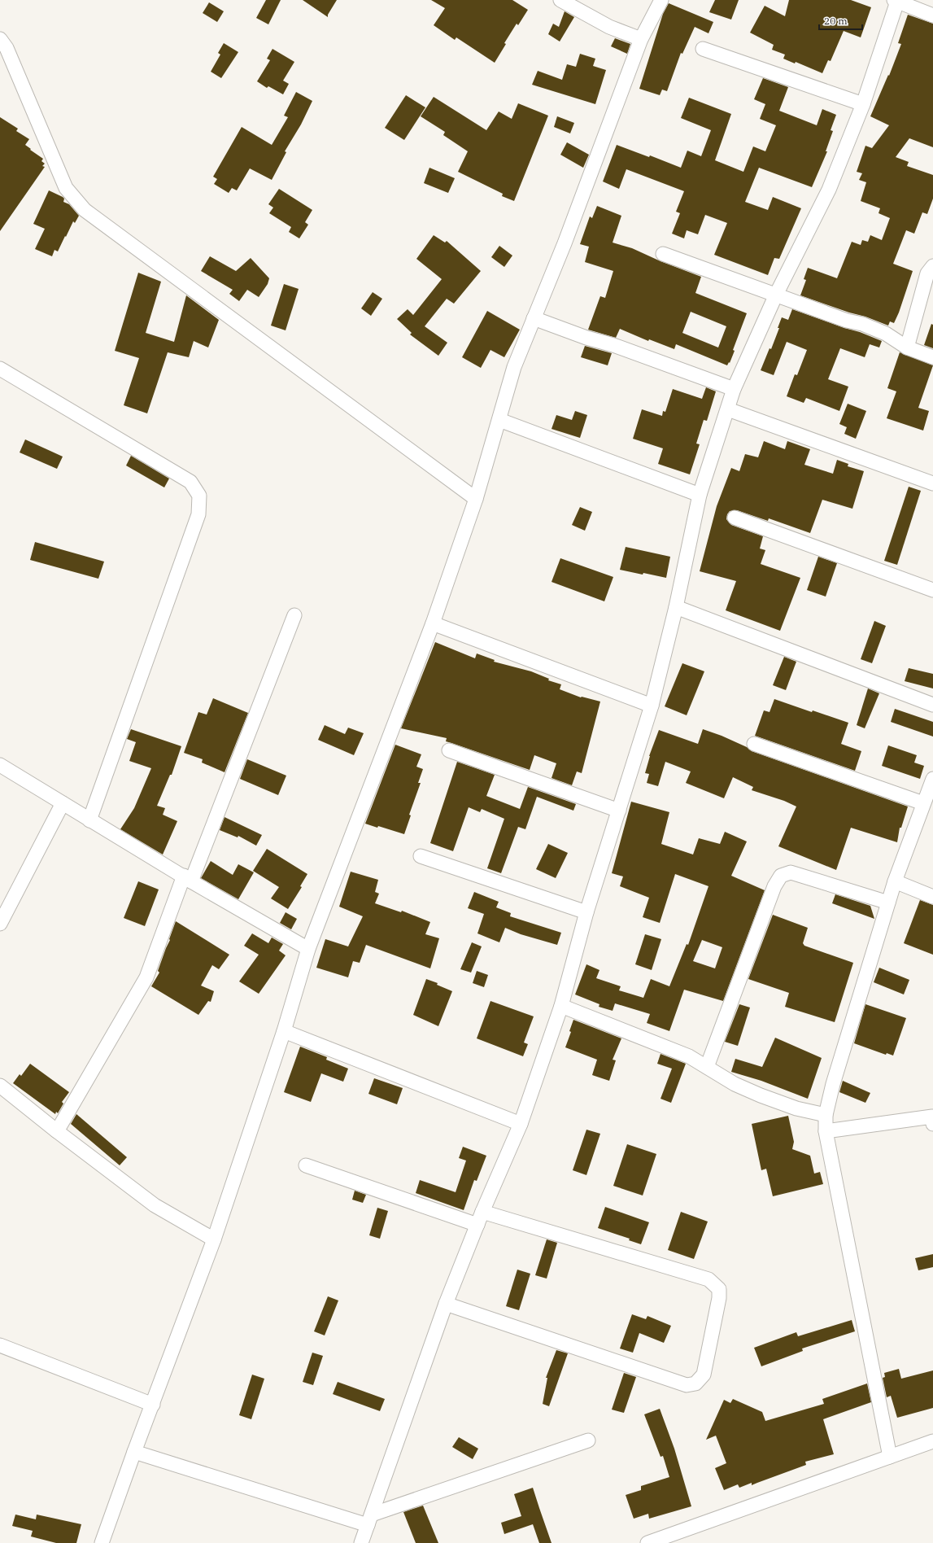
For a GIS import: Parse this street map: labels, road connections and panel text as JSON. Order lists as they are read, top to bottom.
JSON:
{
  "scale_bar": "20 m"
}
